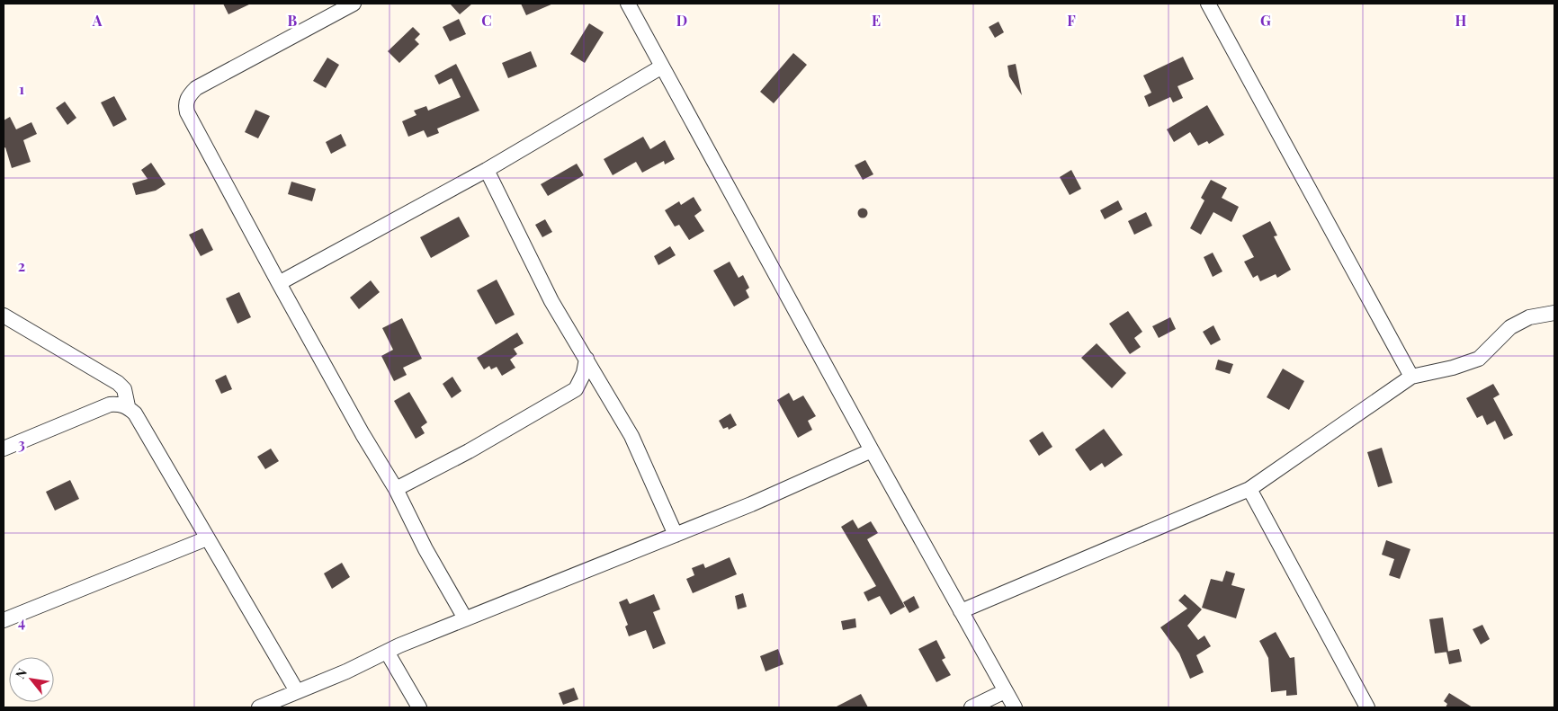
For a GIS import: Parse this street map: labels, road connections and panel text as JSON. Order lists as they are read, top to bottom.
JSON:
{
  "north": "top left",
  "grid": {
    "columns": [
      "A",
      "B",
      "C",
      "D",
      "E",
      "F",
      "G",
      "H"
    ],
    "rows": [
      "1",
      "2",
      "3",
      "4"
    ]
  }
}
